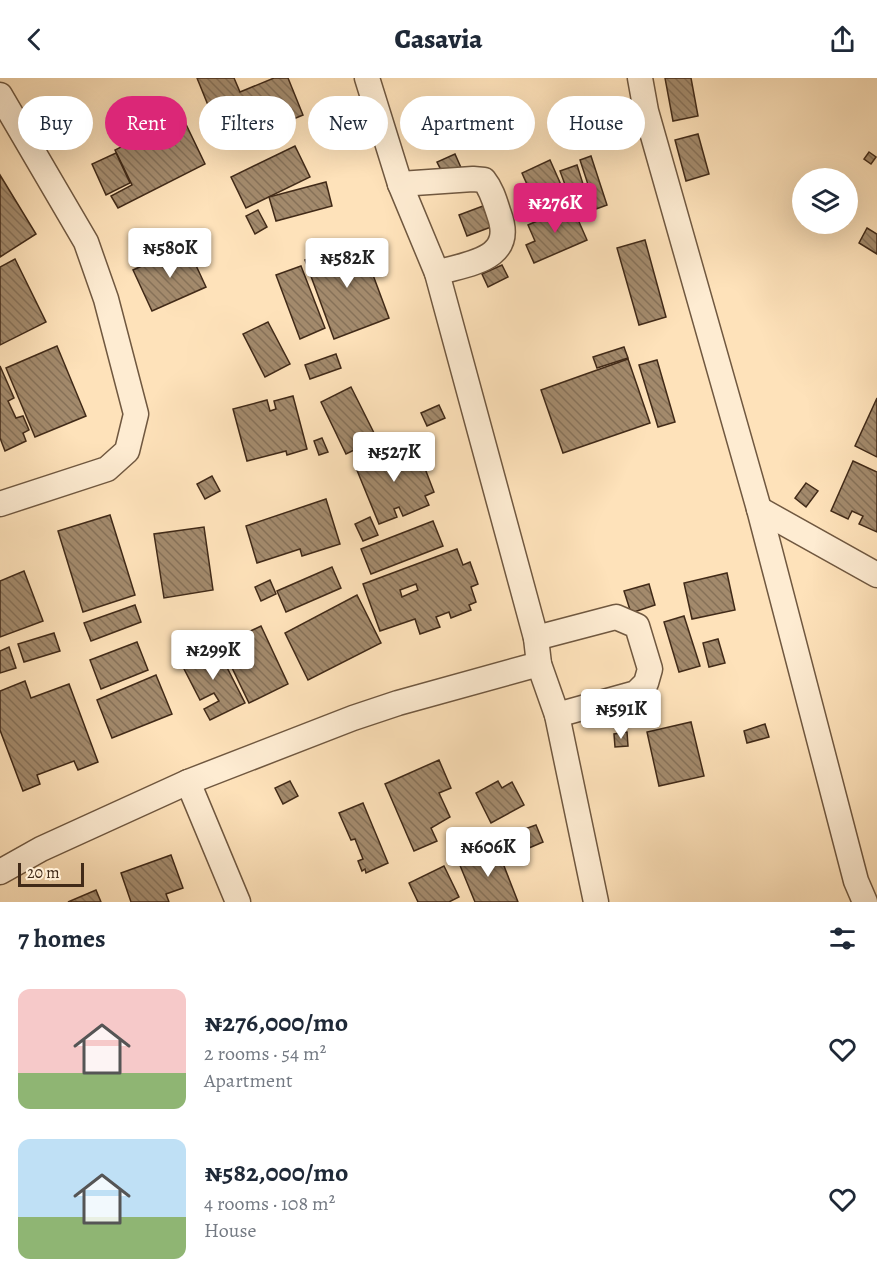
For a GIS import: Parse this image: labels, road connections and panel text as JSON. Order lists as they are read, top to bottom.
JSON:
{
  "scale_bar": "20 m",
  "page": {
    "header": "Casavia",
    "chip": [
      "Buy",
      "Rent",
      "Filters",
      "New",
      "Apartment",
      "House"
    ],
    "price": [
      "₦276K",
      "₦580K",
      "₦582K",
      "₦527K",
      "₦299K",
      "₦591K",
      "₦606K"
    ],
    "scale": "20 m",
    "heading": "7 homes",
    "list": [
      {
        "name": "₦276,000/mo",
        "note": "2 rooms · 54 m² · Apartment"
      },
      {
        "name": "₦582,000/mo",
        "note": "4 rooms · 108 m² · House"
      }
    ]
  }
}
